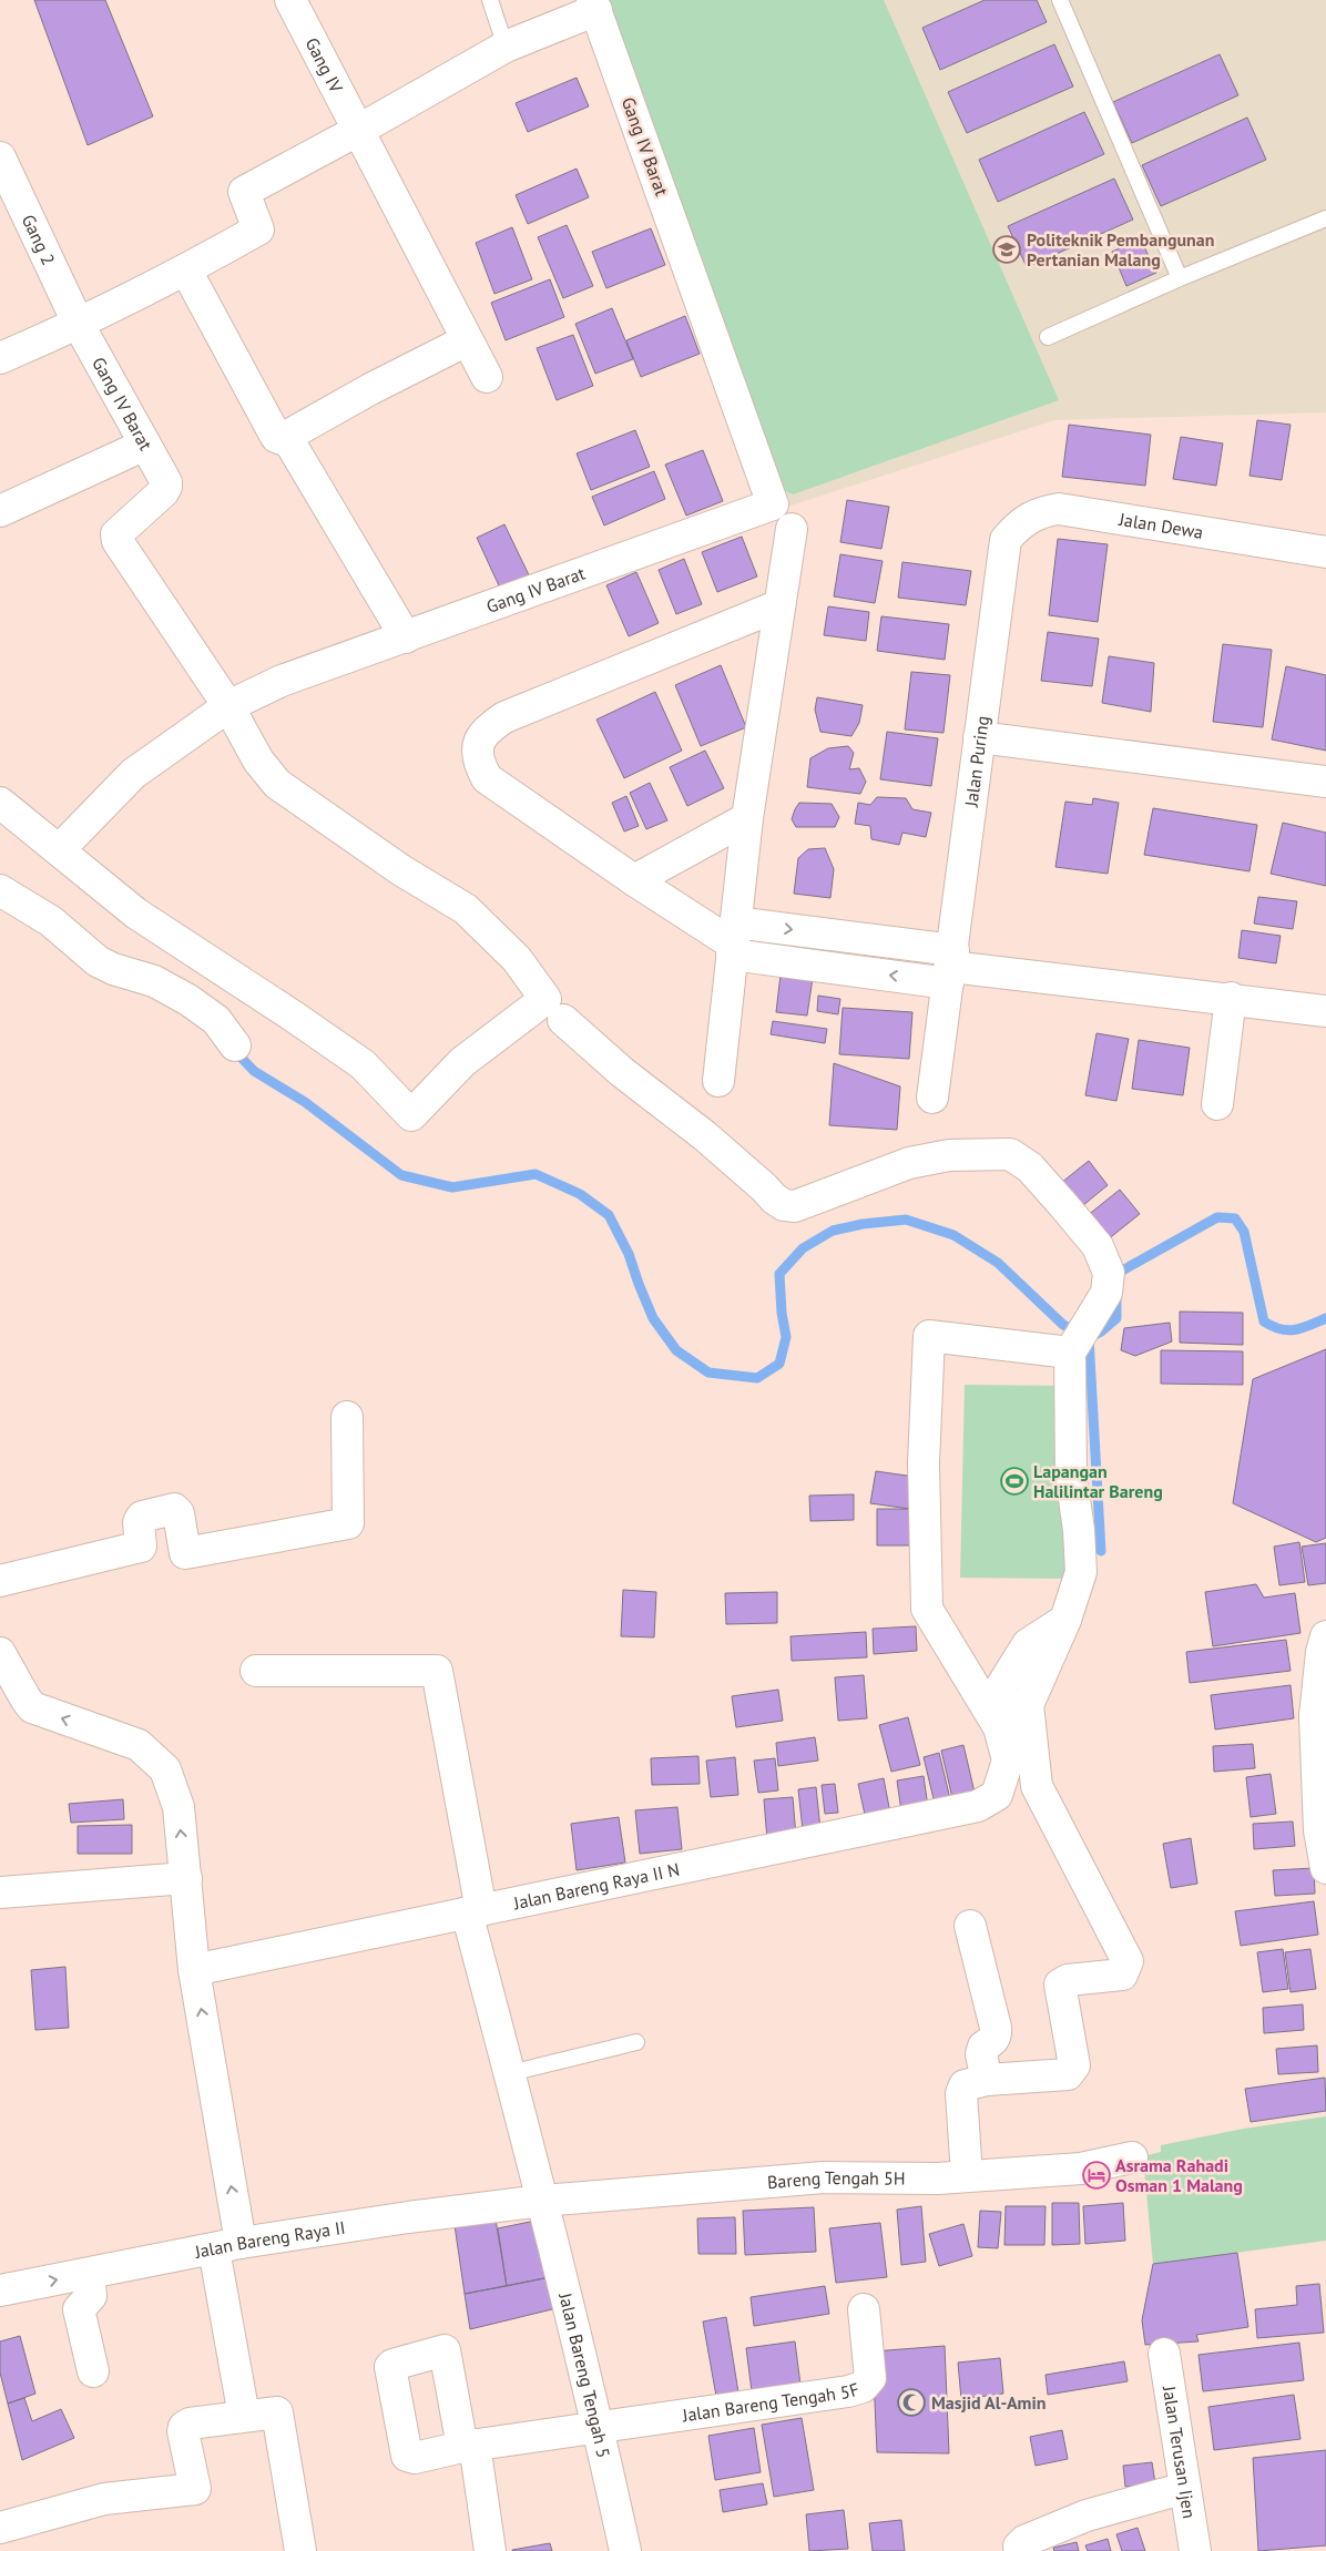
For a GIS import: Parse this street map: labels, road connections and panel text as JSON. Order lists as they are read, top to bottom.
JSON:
{
  "streets": {
    "street": [
      "Gang IV",
      "Gang IV Barat",
      "Gang 2",
      "Jalan Dewa",
      "Jalan Puring",
      "Jalan Bareng Raya II N",
      "Bareng Tengah 5H",
      "Jalan Bareng Raya II",
      "Jalan Bareng Tengah 5",
      "Jalan Bareng Tengah 5F",
      "Jalan Terusan Ijen"
    ]
  },
  "crossings": [
    ["Gang IV Barat", "Gang 2"],
    ["Jalan Dewa", "Jalan Puring"],
    ["Jalan Bareng Raya II N", "Jalan Bareng Tengah 5"],
    ["Bareng Tengah 5H", "Jalan Bareng Raya II"],
    ["Bareng Tengah 5H", "Jalan Bareng Tengah 5"],
    ["Jalan Bareng Raya II", "Jalan Bareng Tengah 5"],
    ["Jalan Bareng Tengah 5", "Jalan Bareng Tengah 5F"]
  ],
  "places": {
    "school or university": ["Politeknik Pembangunan Pertanian Malang"],
    "sports": ["Lapangan Halilintar Bareng"],
    "hotel": ["Asrama Rahadi Osman 1 Malang"],
    "mosque": ["Masjid Al-Amin"]
  }
}
